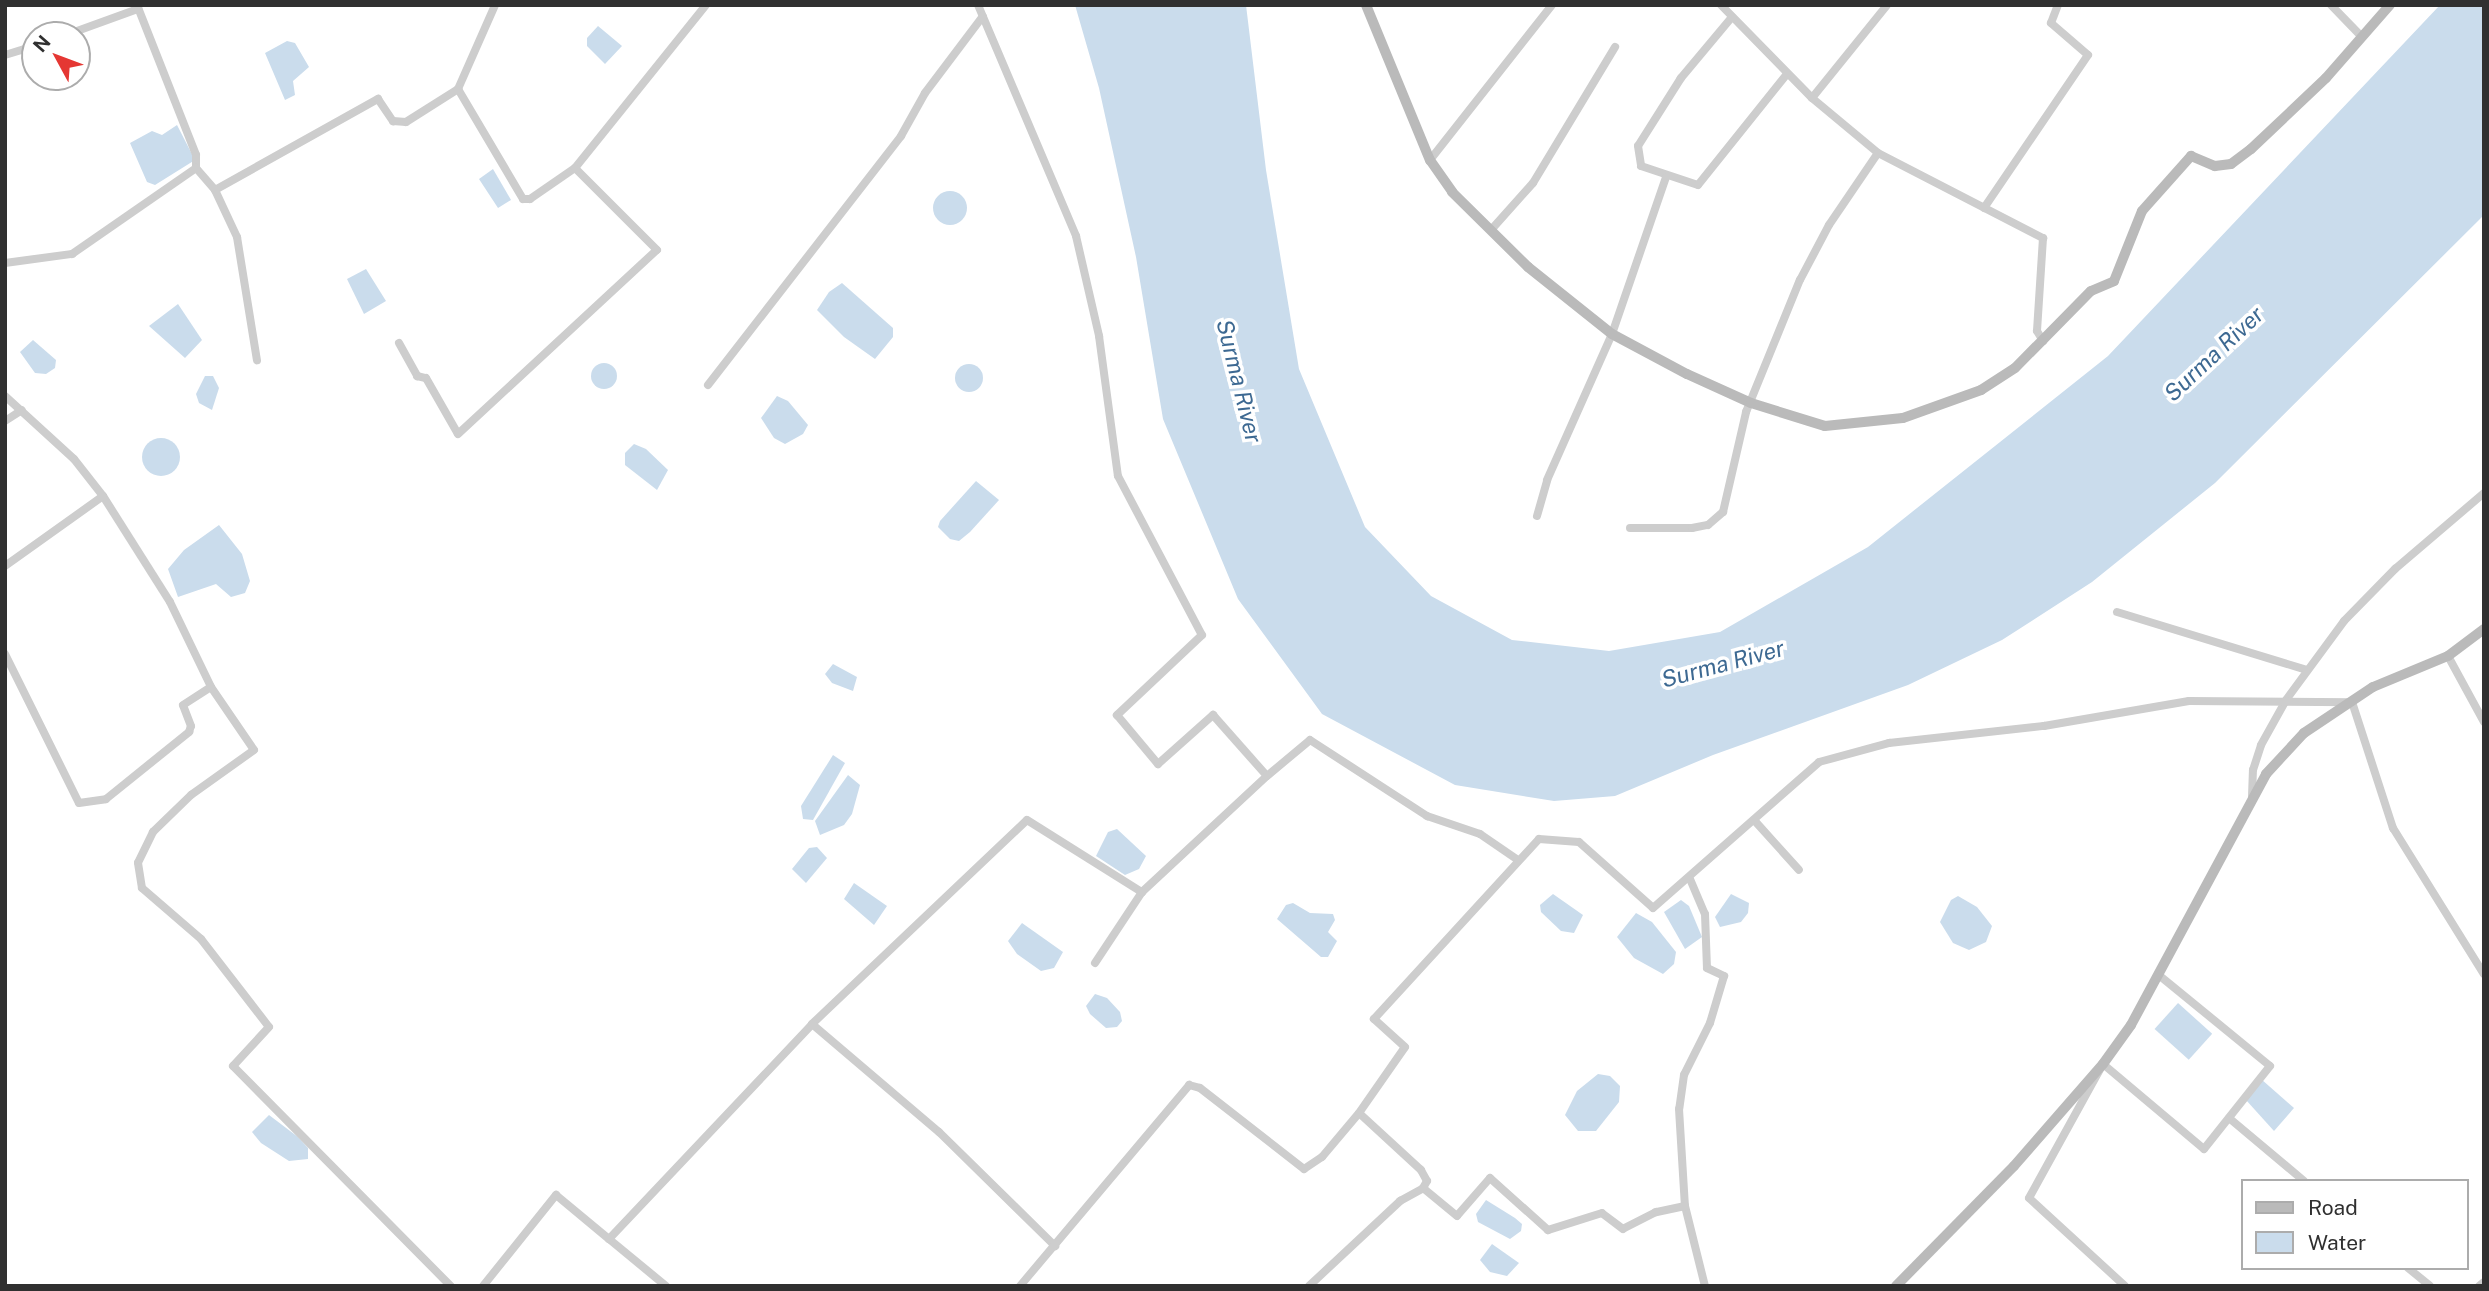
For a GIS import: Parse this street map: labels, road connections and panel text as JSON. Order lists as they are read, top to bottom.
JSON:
{
  "water": ["Surma River"],
  "legend": ["Road", "Water"],
  "north": "top left"
}
